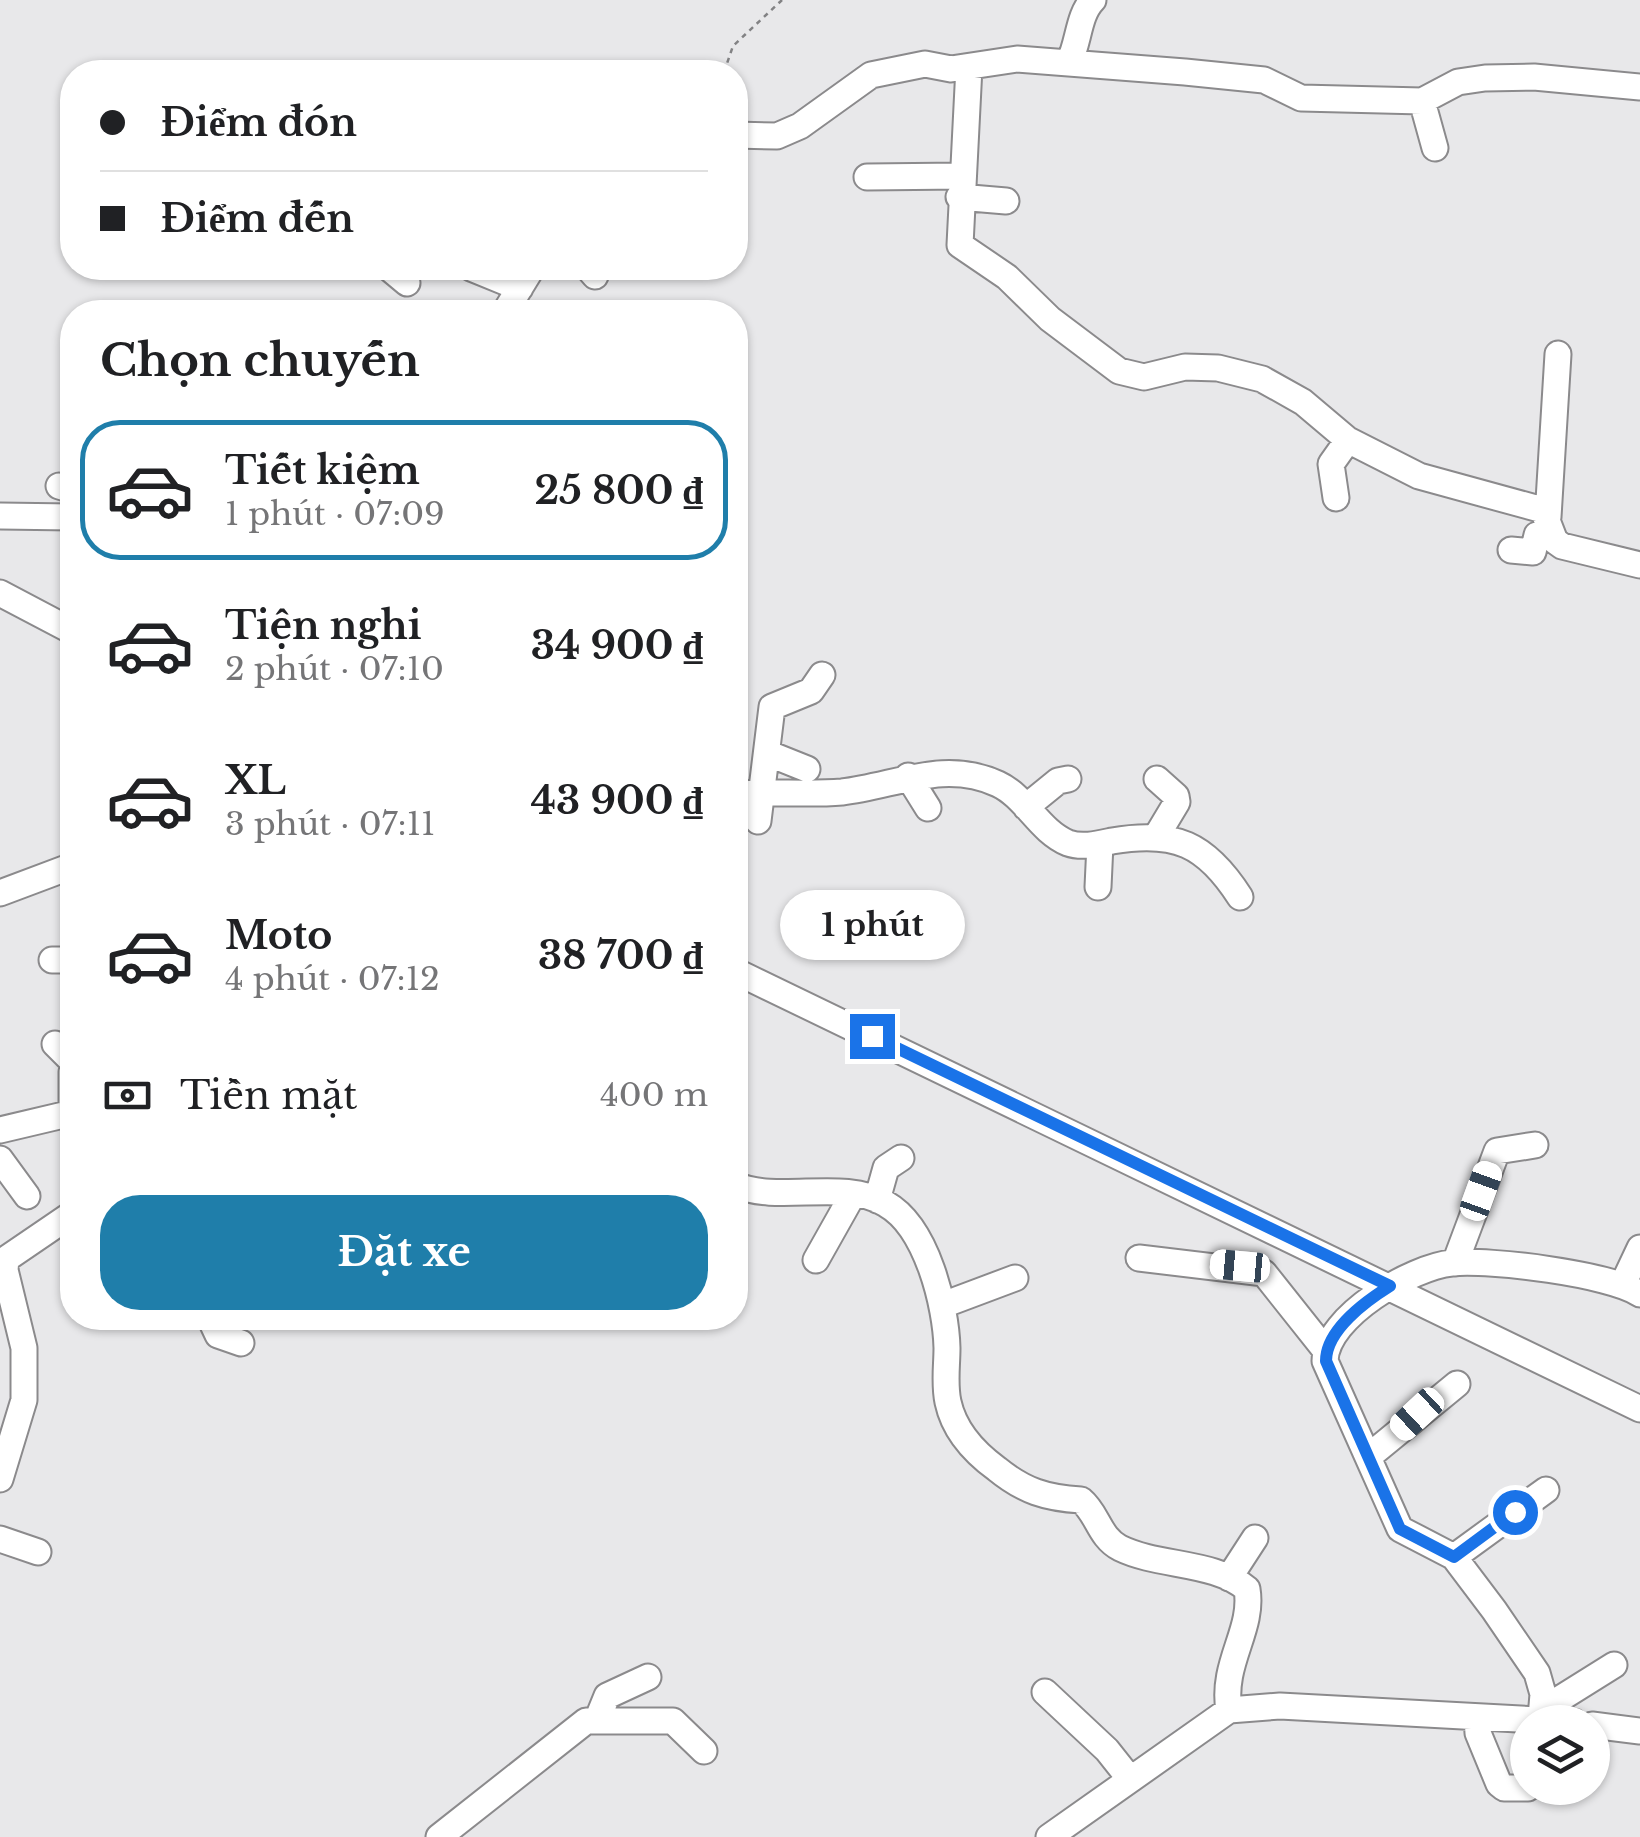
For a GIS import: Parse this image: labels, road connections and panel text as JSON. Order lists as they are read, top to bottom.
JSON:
{
  "page": {
    "banner": ["Điểm đón", "Điểm đến"],
    "heading": "Chọn chuyến",
    "list": [
      {
        "name": "Tiết kiệm",
        "note": "1 phút · 07:09",
        "value": "25 800 ₫"
      },
      {
        "name": "Tiện nghi",
        "note": "2 phút · 07:10",
        "value": "34 900 ₫"
      },
      {
        "name": "XL",
        "note": "3 phút · 07:11",
        "value": "43 900 ₫"
      },
      {
        "name": "Moto",
        "note": "4 phút · 07:12",
        "value": "38 700 ₫"
      }
    ],
    "bubble": "1 phút",
    "pay": ["Tiền mặt", "400 m"],
    "buttons": "Đặt xe"
  }
}
